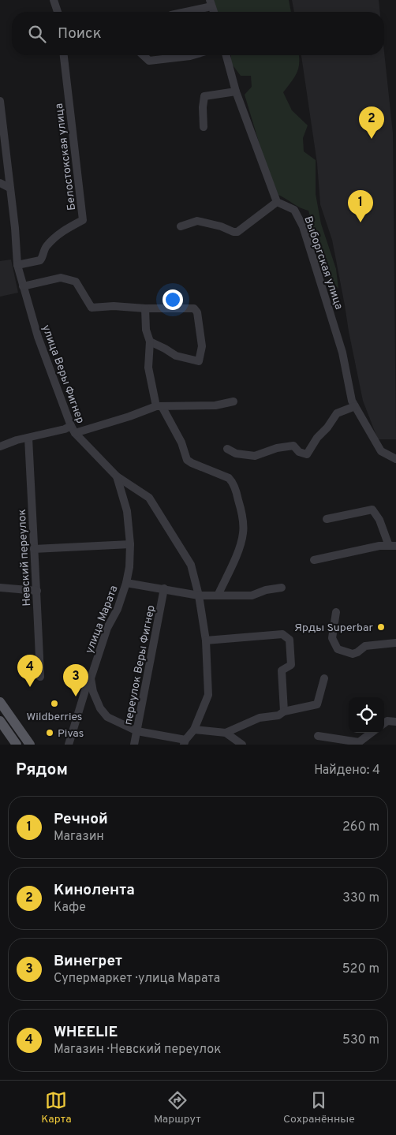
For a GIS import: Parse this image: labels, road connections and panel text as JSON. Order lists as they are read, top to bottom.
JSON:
{
  "streets": {
    "street": [
      "Белостокская улица",
      "Выборгская улица",
      "улица Веры Фигнер",
      "Невский переулок",
      "улица Марата",
      "переулок Веры Фигнер"
    ]
  },
  "crossings": [
    ["Белостокская улица", "улица Веры Фигнер"],
    ["улица Веры Фигнер", "улица Марата"]
  ],
  "places": ["Ярды Superbar", "Wildberries", "Pivas"],
  "page": {
    "search": "Поиск",
    "pins": [
      "2",
      "1",
      "4",
      "3"
    ],
    "heading": ["Рядом", "Найдено: 4"],
    "list": [
      {
        "mark": "1",
        "name": "Речной",
        "note": "Магазин",
        "value": "260 m"
      },
      {
        "mark": "2",
        "name": "Кинолента",
        "note": "Кафе",
        "value": "330 m"
      },
      {
        "mark": "3",
        "name": "Винегрет",
        "note": "Супермаркет · улица Марата",
        "value": "520 m"
      },
      {
        "mark": "4",
        "name": "WHEELIE",
        "note": "Магазин · Невский переулок",
        "value": "530 m"
      }
    ],
    "nav": ["Карта", "Маршрут", "Сохранённые"]
  }
}
